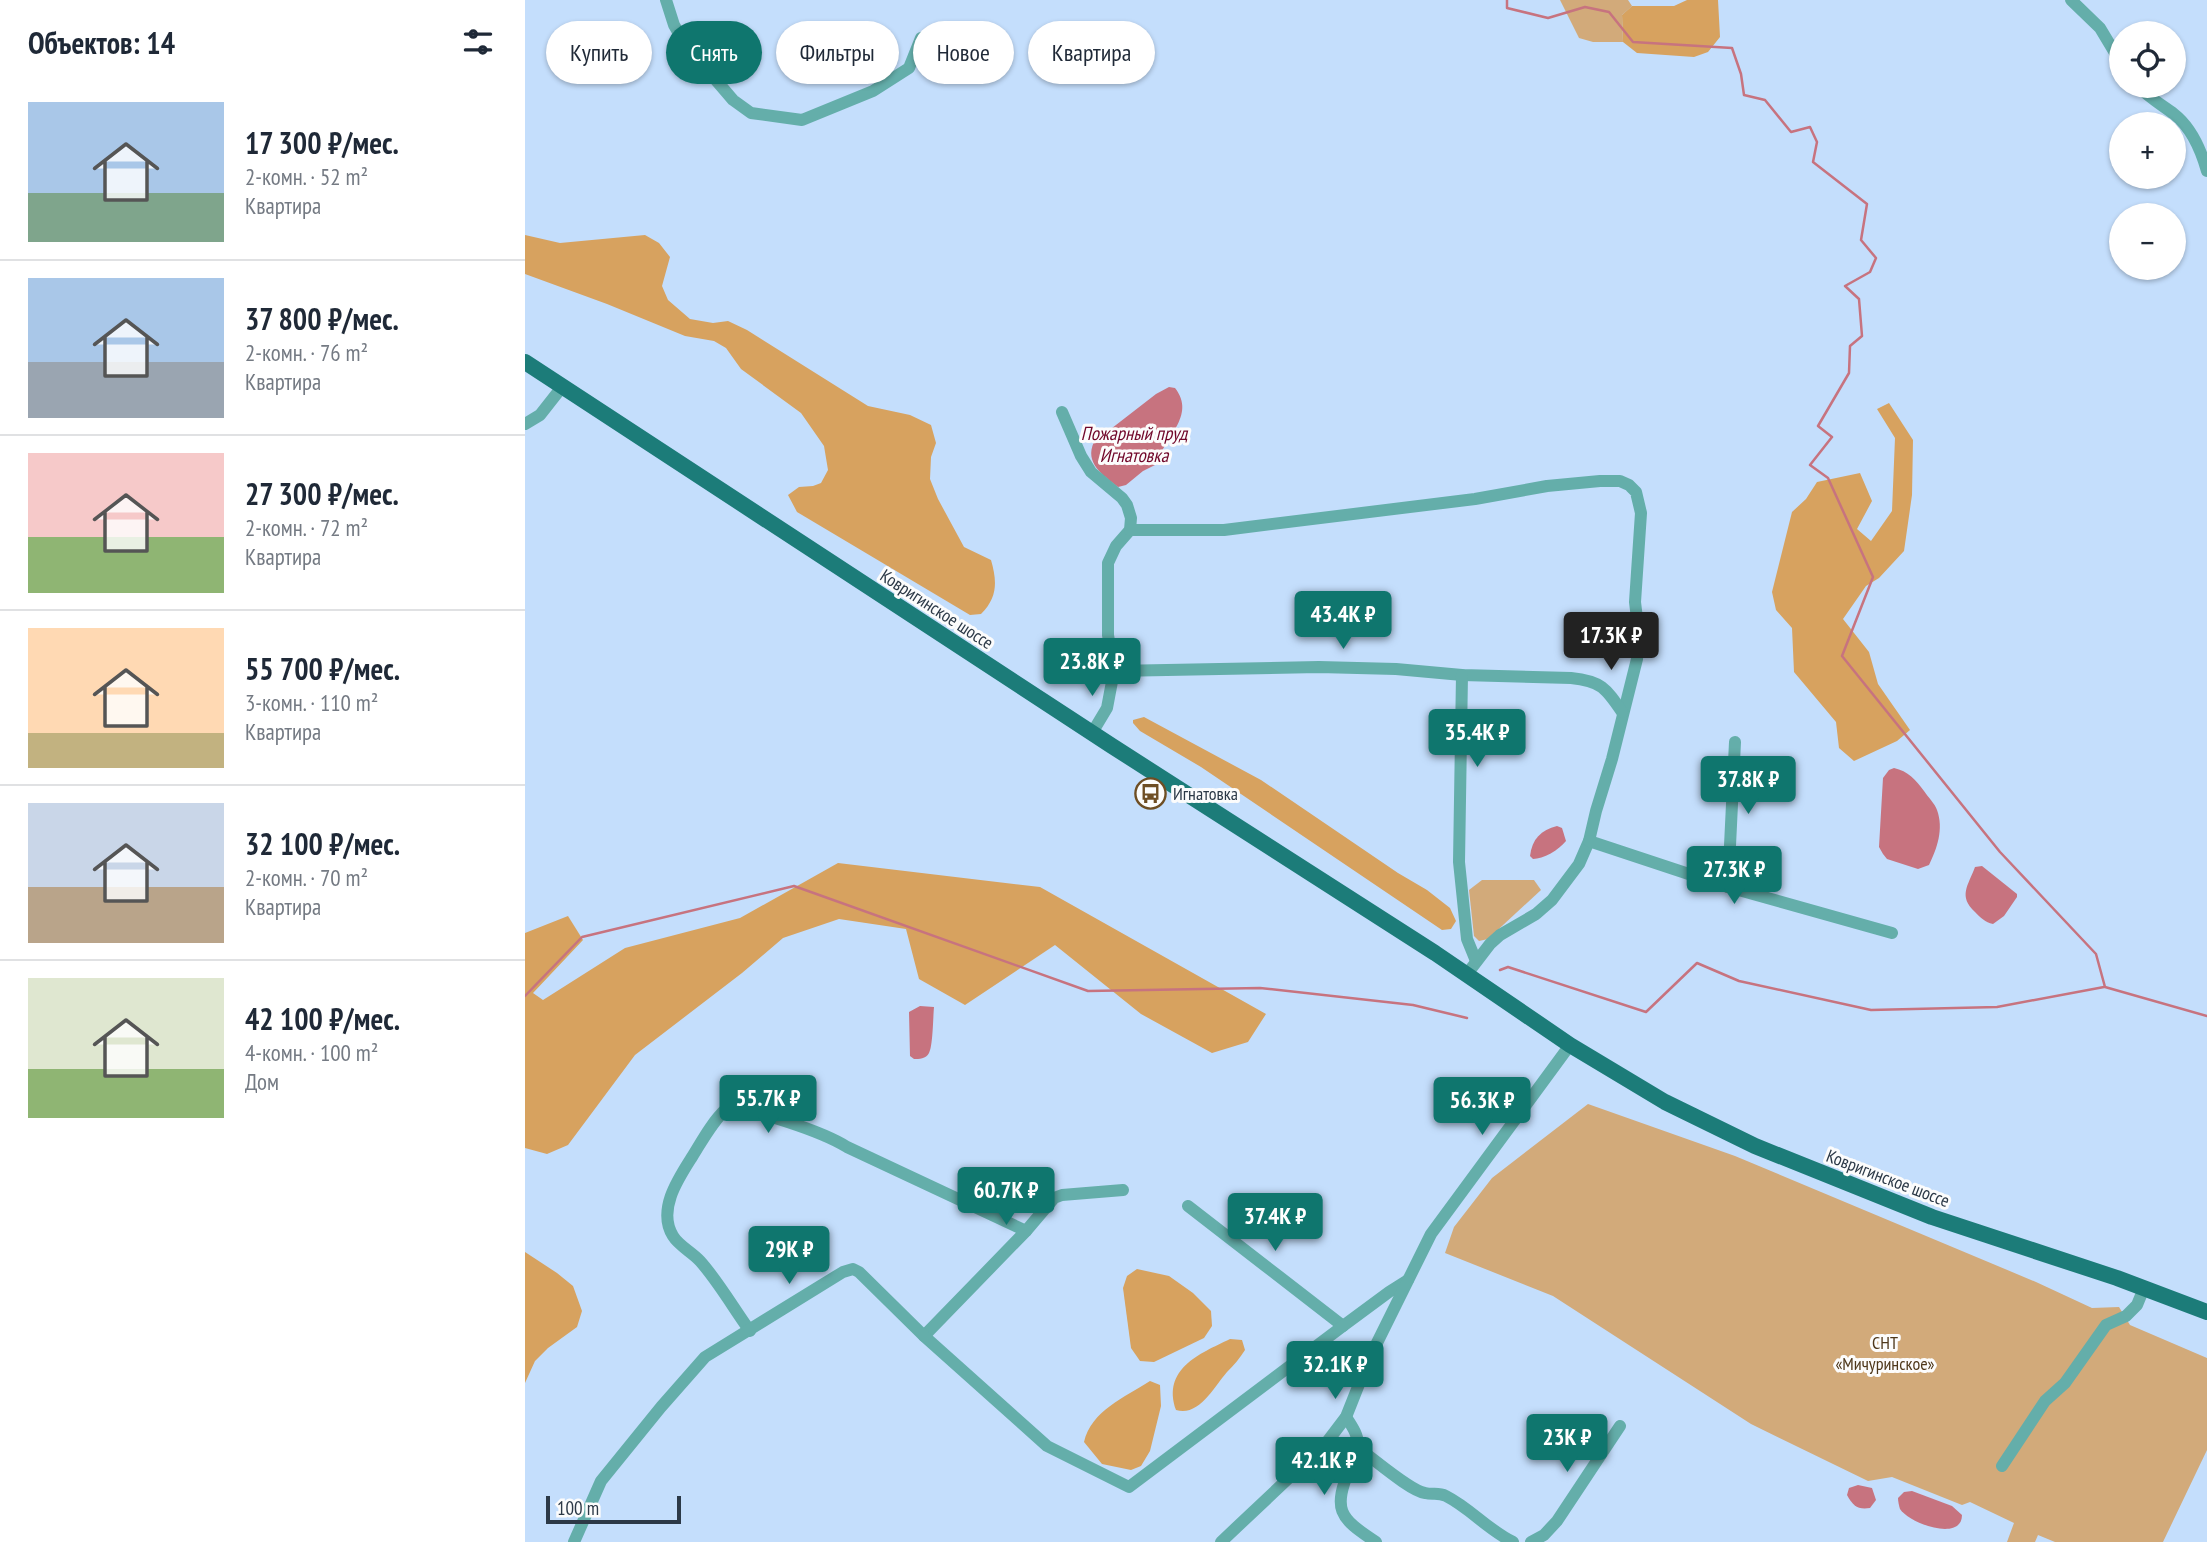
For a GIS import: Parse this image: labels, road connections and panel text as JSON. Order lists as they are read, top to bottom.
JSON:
{
  "streets": {
    "main road": ["Ковригинское шоссе"]
  },
  "water": ["Пожарный пруд Игнатовка"],
  "parks": ["СНТ «Мичуринское»"],
  "places": {
    "bus stop": ["Игнатовка"]
  },
  "scale_bar": "100 m",
  "page": {
    "heading": "Объектов: 14",
    "map_buttons": ["+", "−"],
    "chip": [
      "Купить",
      "Снять",
      "Фильтры",
      "Новое",
      "Квартира"
    ],
    "list": [
      {
        "name": "17 300 ₽/мес.",
        "note": "2-комн. · 52 m² · Квартира"
      },
      {
        "name": "37 800 ₽/мес.",
        "note": "2-комн. · 76 m² · Квартира"
      },
      {
        "name": "27 300 ₽/мес.",
        "note": "2-комн. · 72 m² · Квартира"
      },
      {
        "name": "55 700 ₽/мес.",
        "note": "3-комн. · 110 m² · Квартира"
      },
      {
        "name": "32 100 ₽/мес.",
        "note": "2-комн. · 70 m² · Квартира"
      },
      {
        "name": "42 100 ₽/мес.",
        "note": "4-комн. · 100 m² · Дом"
      }
    ],
    "price": [
      "43.4K ₽",
      "17.3K ₽",
      "23.8K ₽",
      "35.4K ₽",
      "37.8K ₽",
      "27.3K ₽",
      "55.7K ₽",
      "56.3K ₽",
      "60.7K ₽",
      "37.4K ₽",
      "29K ₽",
      "32.1K ₽",
      "23K ₽",
      "42.1K ₽"
    ],
    "scale": "100 m"
  }
}
